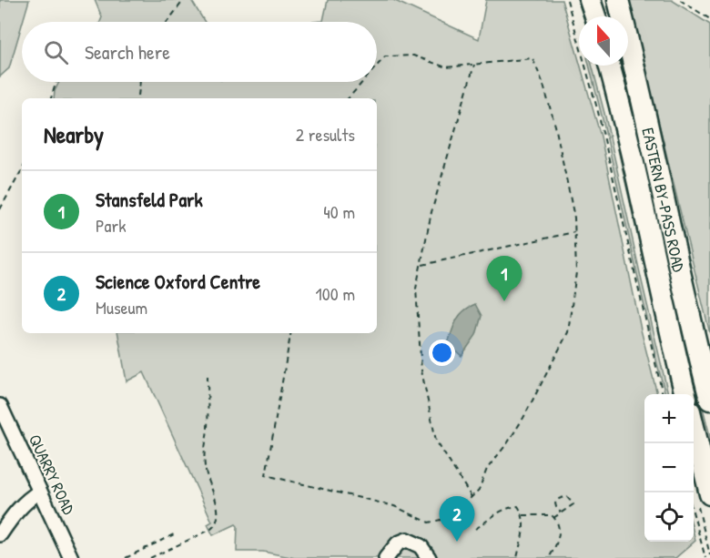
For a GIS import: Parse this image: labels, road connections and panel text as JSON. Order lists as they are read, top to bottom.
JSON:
{
  "streets": {
    "highway": ["EASTERN BY-PASS ROAD"],
    "street": ["QUARRY ROAD"]
  },
  "north": "top",
  "page": {
    "search": "Search here",
    "heading": ["Nearby", "2 results"],
    "list": [
      {
        "mark": "1",
        "name": "Stansfeld Park",
        "note": "Park",
        "value": "40 m"
      },
      {
        "mark": "2",
        "name": "Science Oxford Centre",
        "note": "Museum",
        "value": "100 m"
      }
    ],
    "pins": ["1", "2"],
    "map_buttons": ["+", "−"]
  }
}
